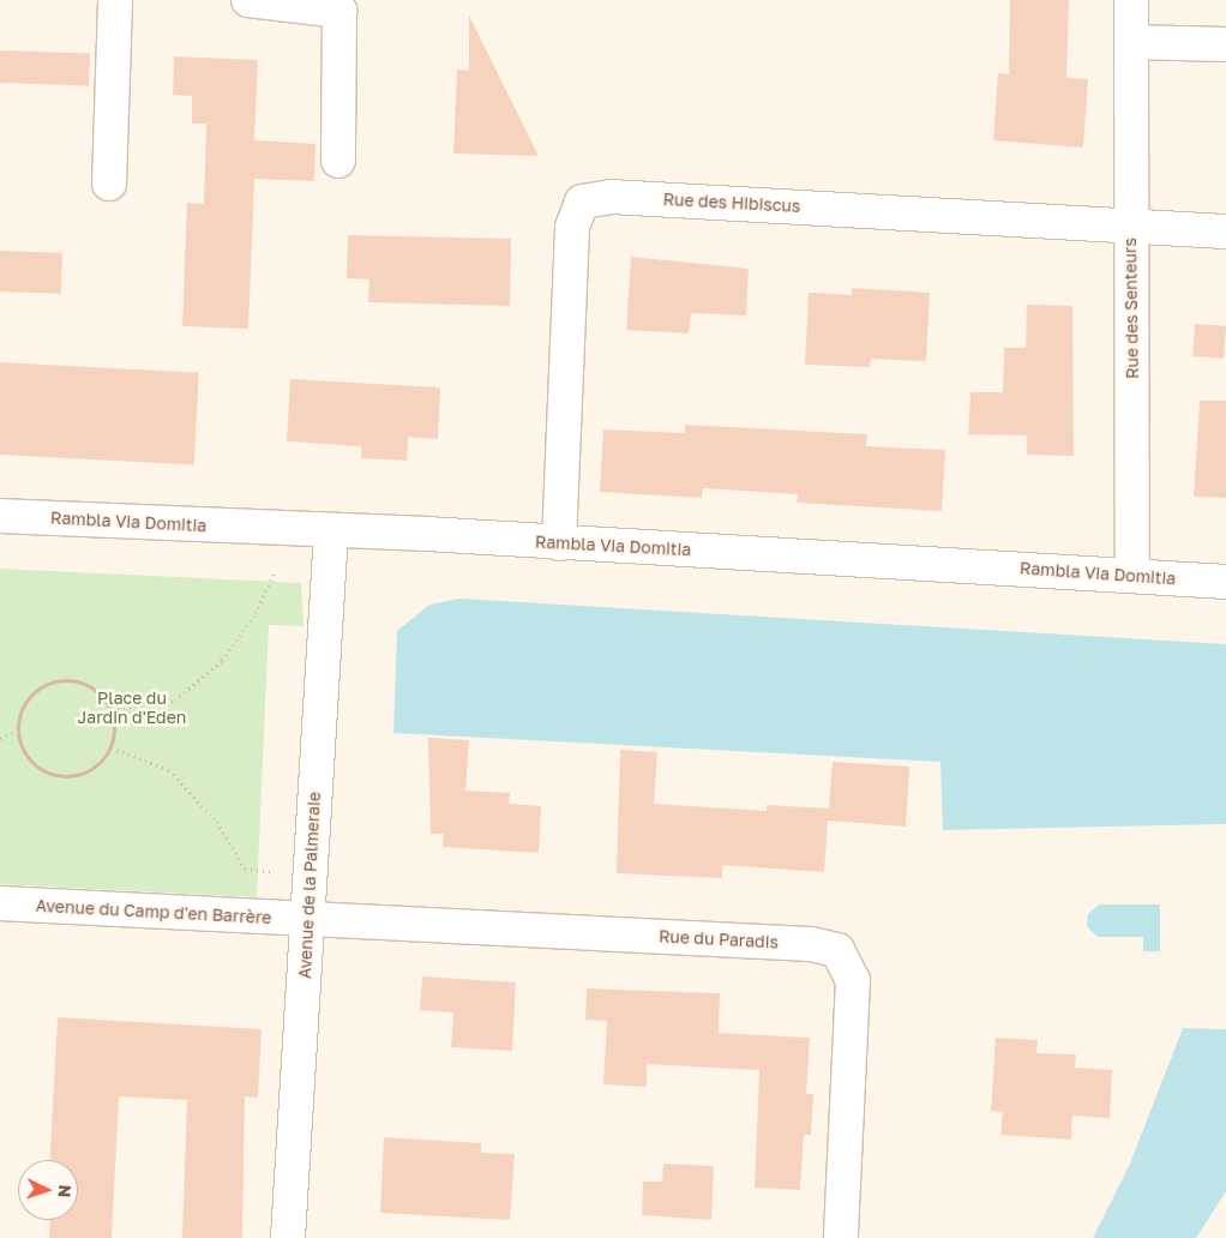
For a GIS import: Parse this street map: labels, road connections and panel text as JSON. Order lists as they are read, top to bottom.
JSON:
{
  "streets": {
    "street": [
      "Rue des Hibiscus",
      "Rue des Senteurs",
      "Rambla Via Domitia",
      "Avenue de la Palmeraie",
      "Avenue du Camp d'en Barrère",
      "Rue du Paradis"
    ]
  },
  "crossings": [
    ["Rue des Hibiscus", "Rue des Senteurs"],
    ["Rue des Hibiscus", "Rambla Via Domitia"],
    ["Rue des Senteurs", "Rambla Via Domitia"],
    ["Rambla Via Domitia", "Avenue de la Palmeraie"],
    ["Avenue de la Palmeraie", "Avenue du Camp d'en Barrère"],
    ["Avenue de la Palmeraie", "Rue du Paradis"],
    ["Avenue du Camp d'en Barrère", "Rue du Paradis"]
  ],
  "parks": ["Place du Jardin d'Eden"],
  "north": "right"
}
